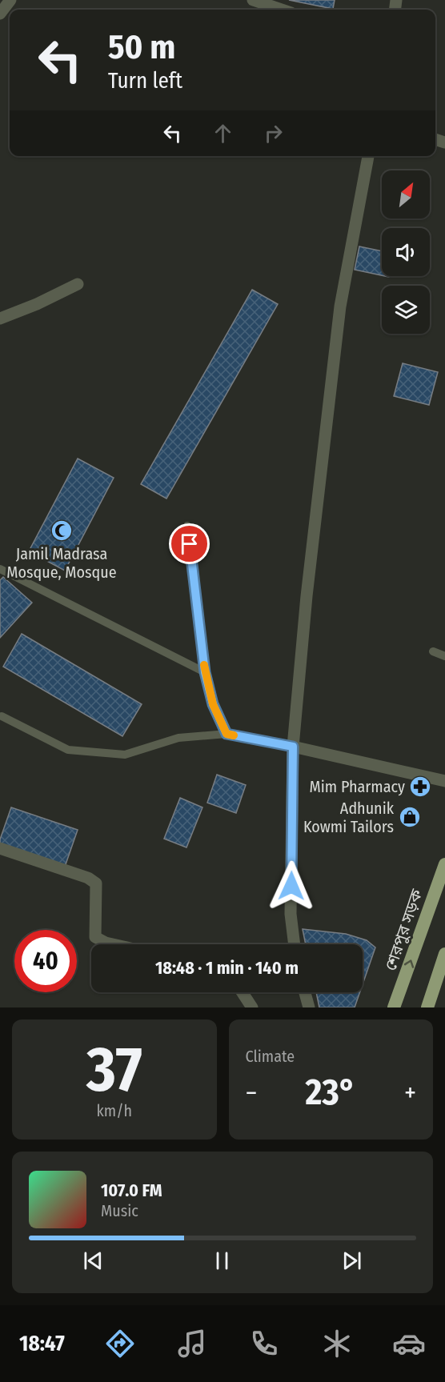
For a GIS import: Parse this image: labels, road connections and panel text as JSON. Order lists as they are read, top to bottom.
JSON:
{
  "streets": {
    "highway": ["শেরপুর সড়ক"]
  },
  "places": {
    "mosque": ["Jamil Madrasa Mosque, Mosque"],
    "pharmacy": ["Mim Pharmacy"],
    "shop": ["Adhunik Kowmi Tailors"]
  },
  "north": "top right",
  "page": {
    "turn": ["50 m", "Turn left"],
    "limit": "40",
    "trip": "18:48 · 1 min · 140 m",
    "tile": [
      ["37", "km/h"],
      "Climate"
    ],
    "heat": ["−", "23°", "+"],
    "song": ["107.0 FM", "Music"],
    "tabs": "18:47"
  }
}
